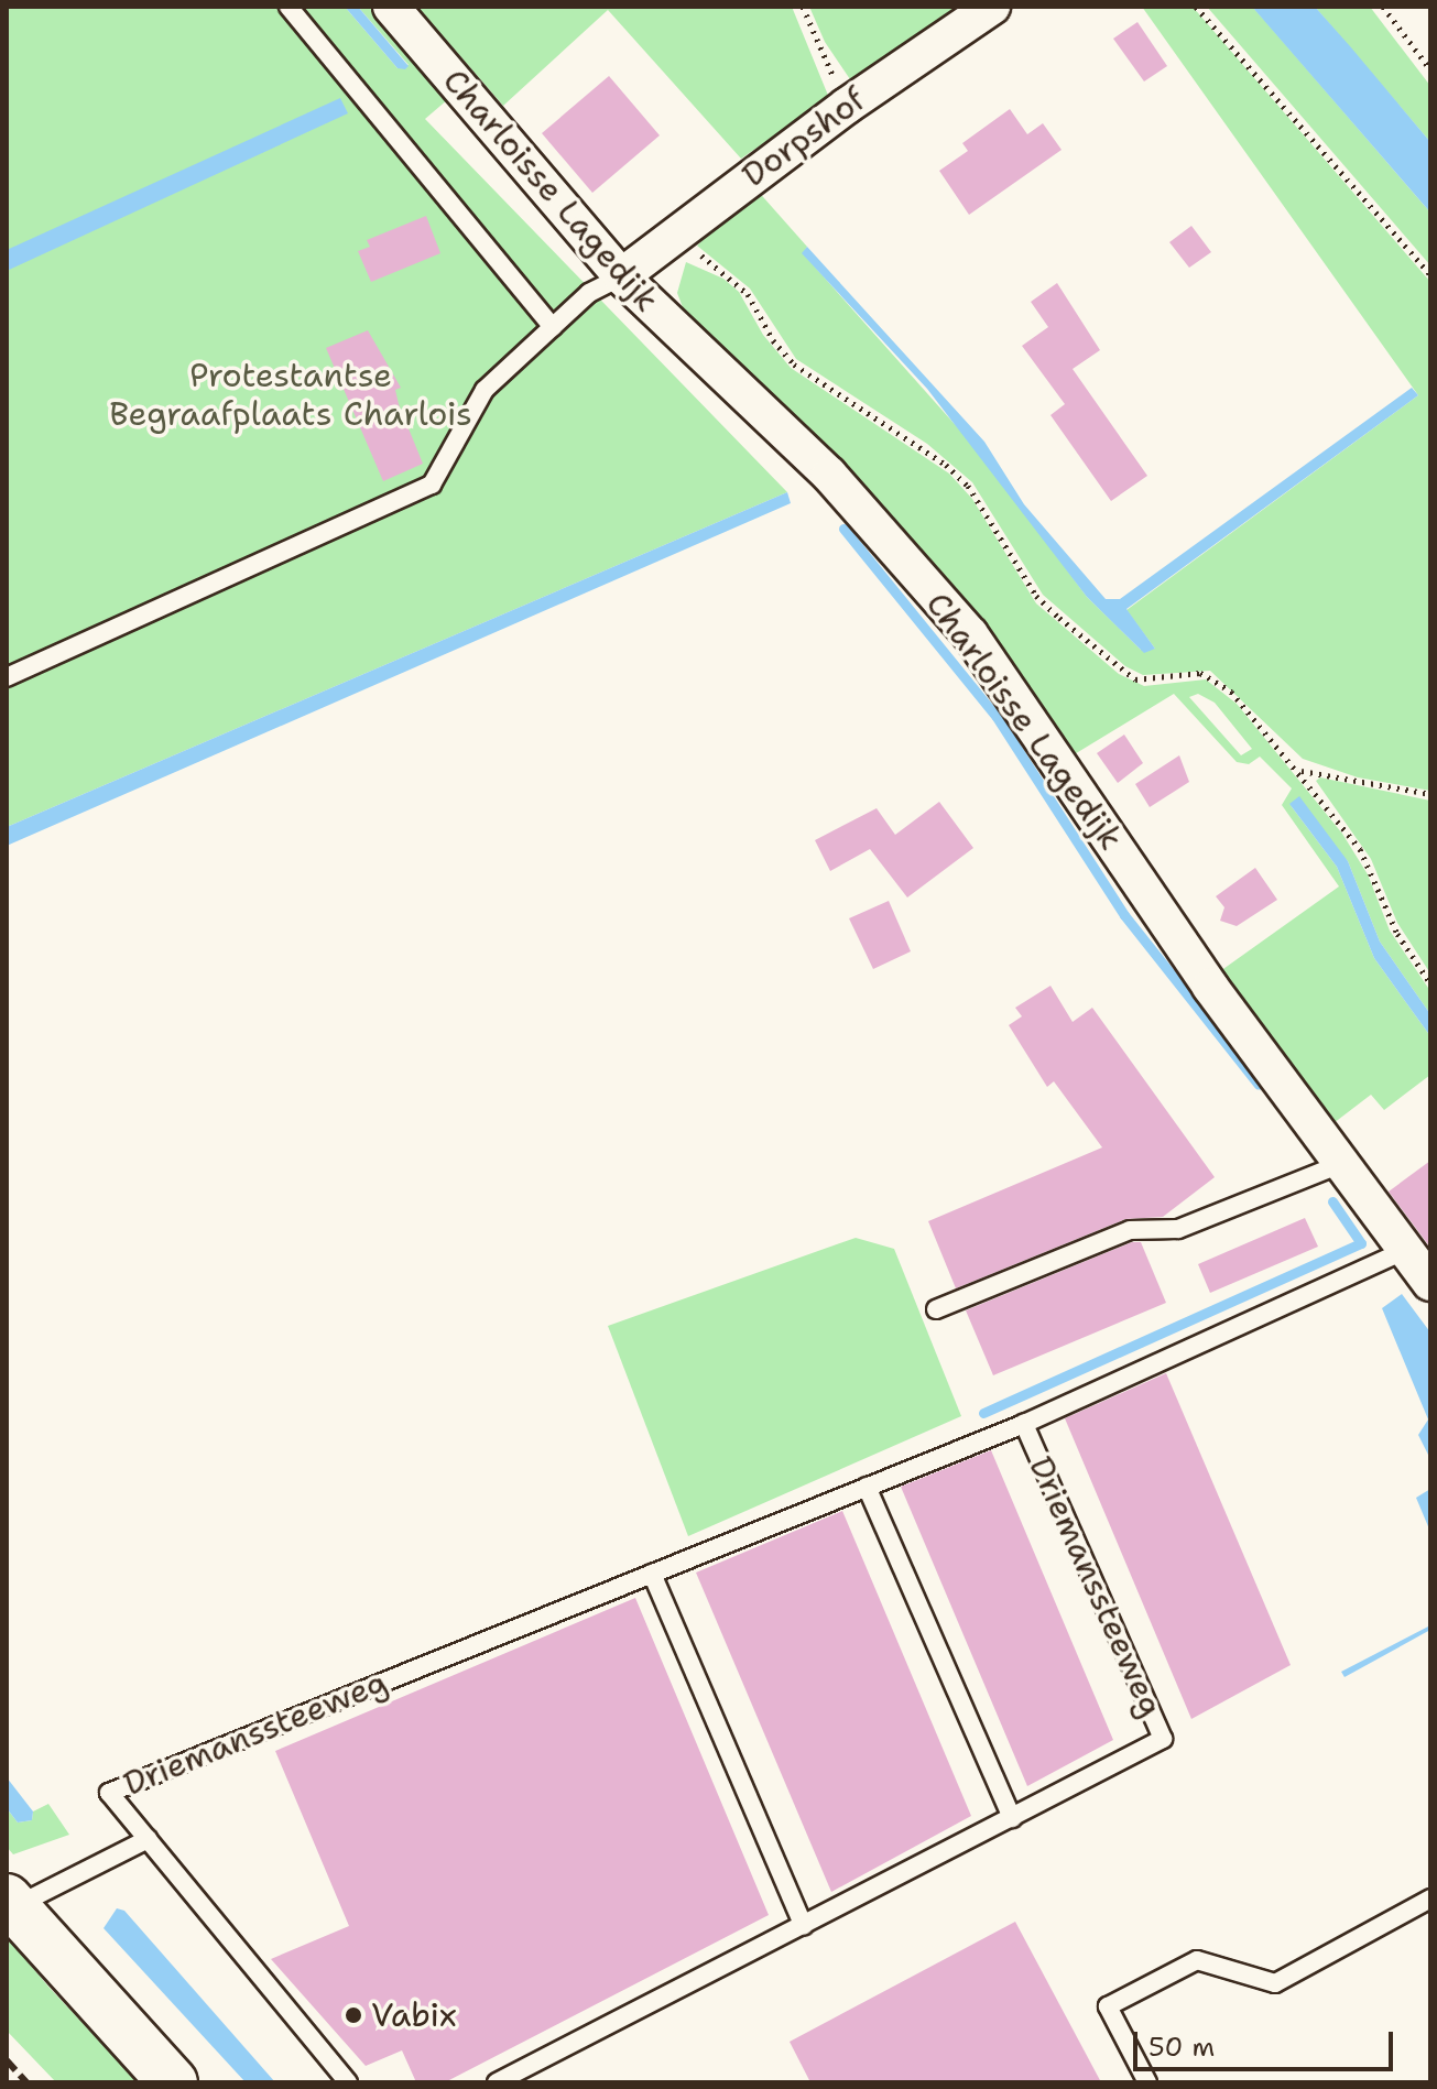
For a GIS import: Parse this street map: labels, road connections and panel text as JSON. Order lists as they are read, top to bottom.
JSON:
{
  "streets": {
    "street": ["Dorpshof", "Charloisse Lagedijk"],
    "lane": ["Driemanssteeweg"]
  },
  "crossings": [
    ["Dorpshof", "Charloisse Lagedijk"],
    ["Charloisse Lagedijk", "Driemanssteeweg"]
  ],
  "parks": ["Protestantse Begraafplaats Charlois"],
  "places": ["Vabix"],
  "scale_bar": "50 m"
}
